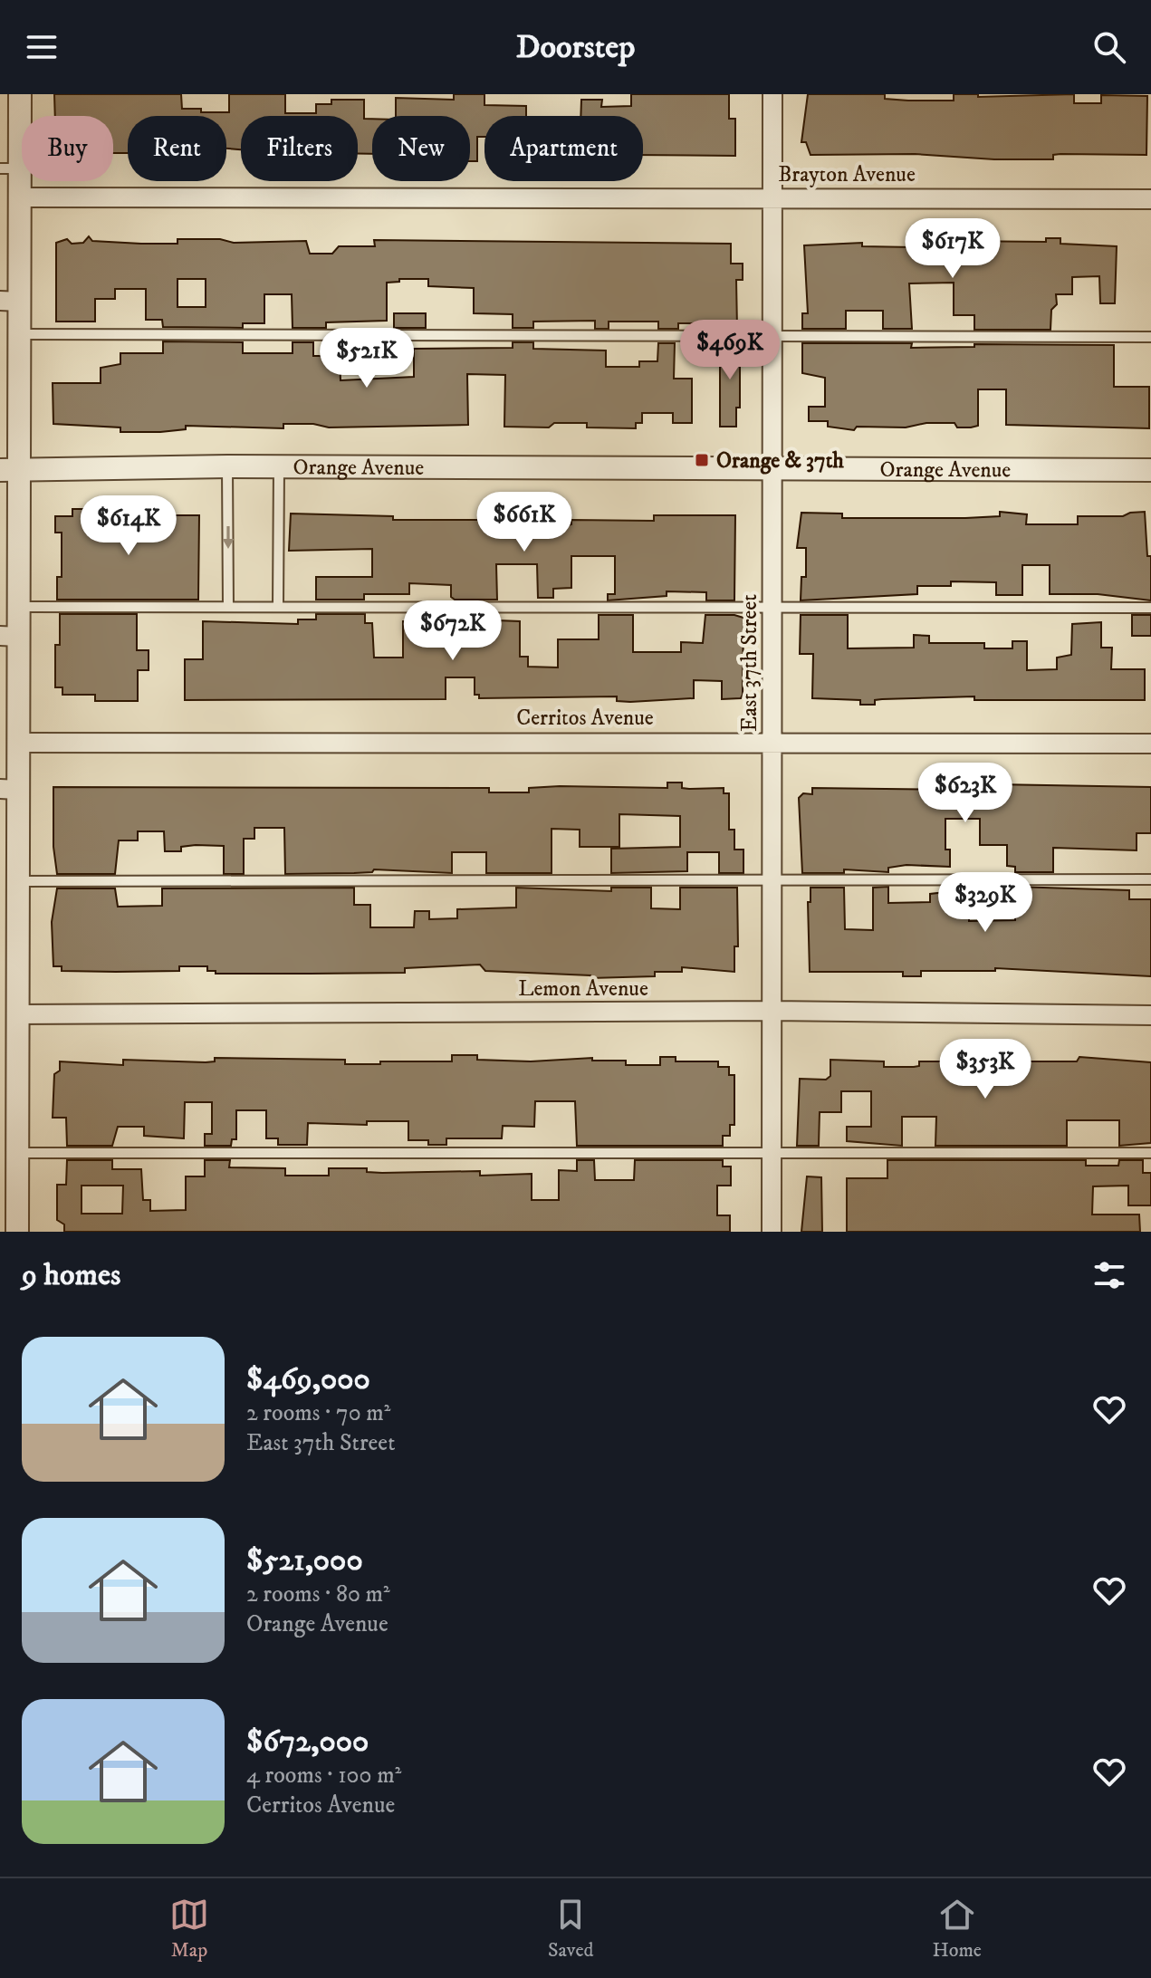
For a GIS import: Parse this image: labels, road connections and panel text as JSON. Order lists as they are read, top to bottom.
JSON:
{
  "streets": {
    "street": [
      "Brayton Avenue",
      "Orange Avenue",
      "East 37th Street",
      "Cerritos Avenue",
      "Lemon Avenue"
    ]
  },
  "crossings": [
    ["Brayton Avenue", "East 37th Street"],
    ["Orange Avenue", "East 37th Street"],
    ["East 37th Street", "Cerritos Avenue"],
    ["East 37th Street", "Lemon Avenue"]
  ],
  "places": {
    "transit": ["Orange & 37th"]
  },
  "page": {
    "header": "Doorstep",
    "chip": [
      "Buy",
      "Rent",
      "Filters",
      "New",
      "Apartment"
    ],
    "price": [
      "$617K",
      "$469K",
      "$521K",
      "$661K",
      "$614K",
      "$672K",
      "$623K",
      "$329K",
      "$353K"
    ],
    "heading": "9 homes",
    "list": [
      {
        "name": "$469,000",
        "note": "2 rooms · 70 m² · East 37th Street"
      },
      {
        "name": "$521,000",
        "note": "2 rooms · 80 m² · Orange Avenue"
      },
      {
        "name": "$672,000",
        "note": "4 rooms · 100 m² · Cerritos Avenue"
      }
    ],
    "tabs": ["Map", "Saved", "Home"]
  }
}
